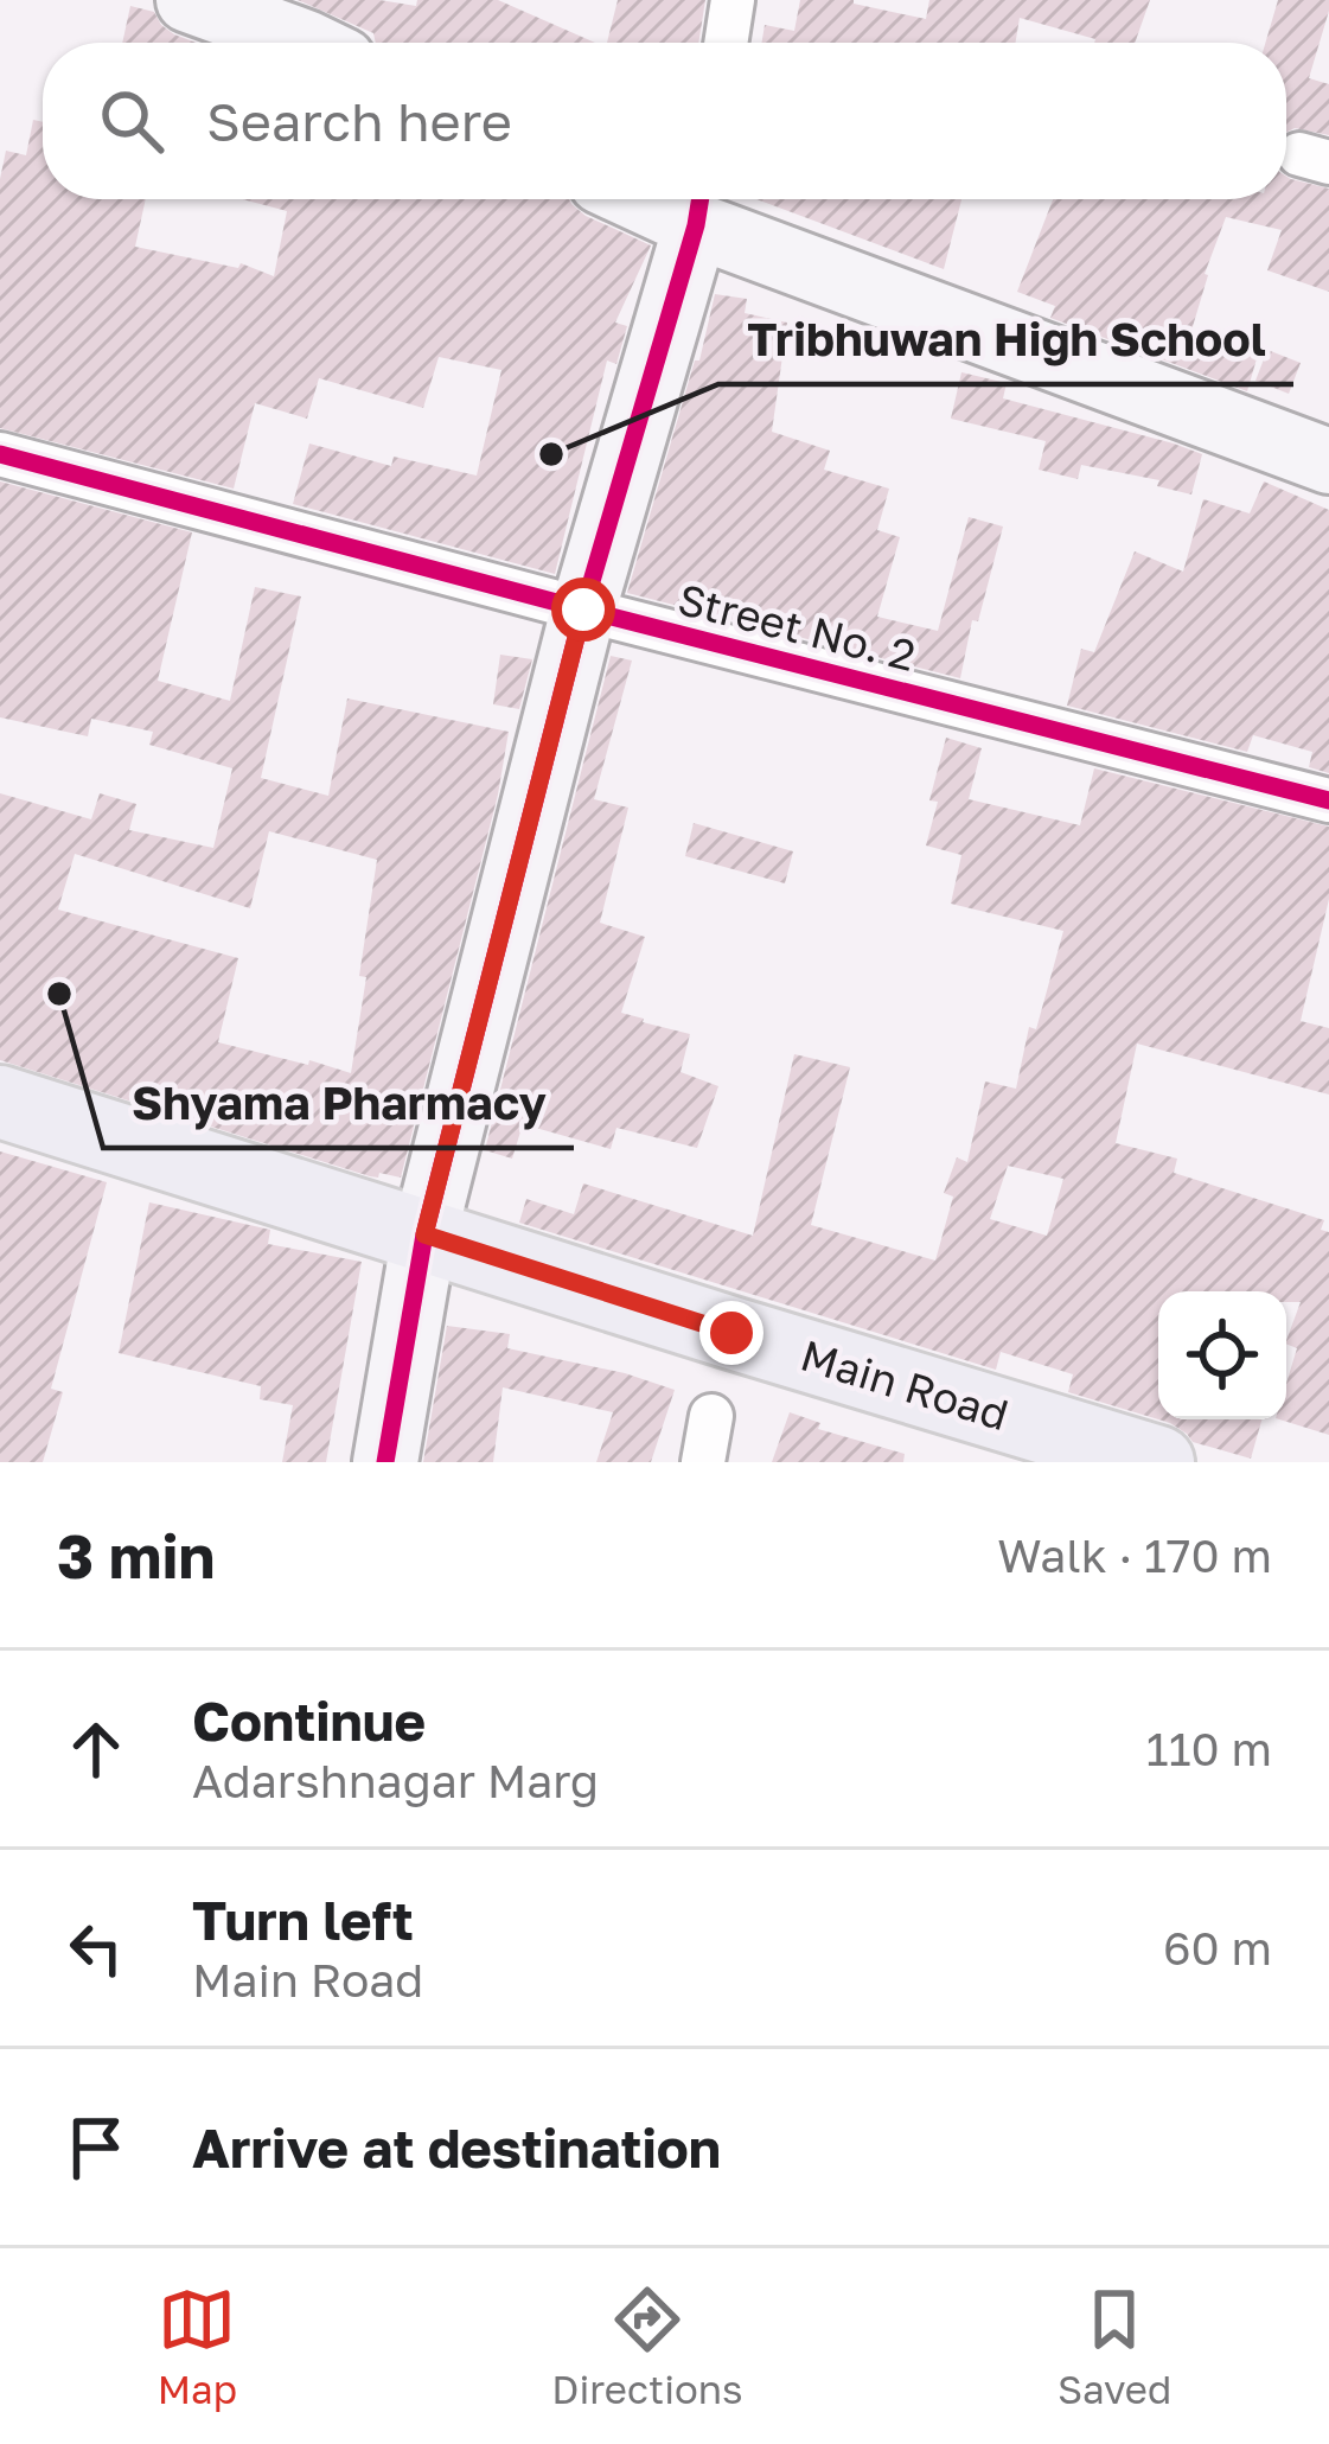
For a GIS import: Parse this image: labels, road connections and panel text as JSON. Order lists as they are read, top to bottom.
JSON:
{
  "streets": {
    "main road": ["Main Road"],
    "street": ["Street No. 2"]
  },
  "places": ["Tribhuwan High School", "Shyama Pharmacy"],
  "page": {
    "search": "Search here",
    "heading": ["3 min", "Walk · 170 m"],
    "list": [
      ["Continue", "Adarshnagar Marg", "110 m"],
      ["Turn left", "Main Road", "60 m"],
      "Arrive at destination"
    ],
    "nav": ["Map", "Directions", "Saved"]
  }
}
